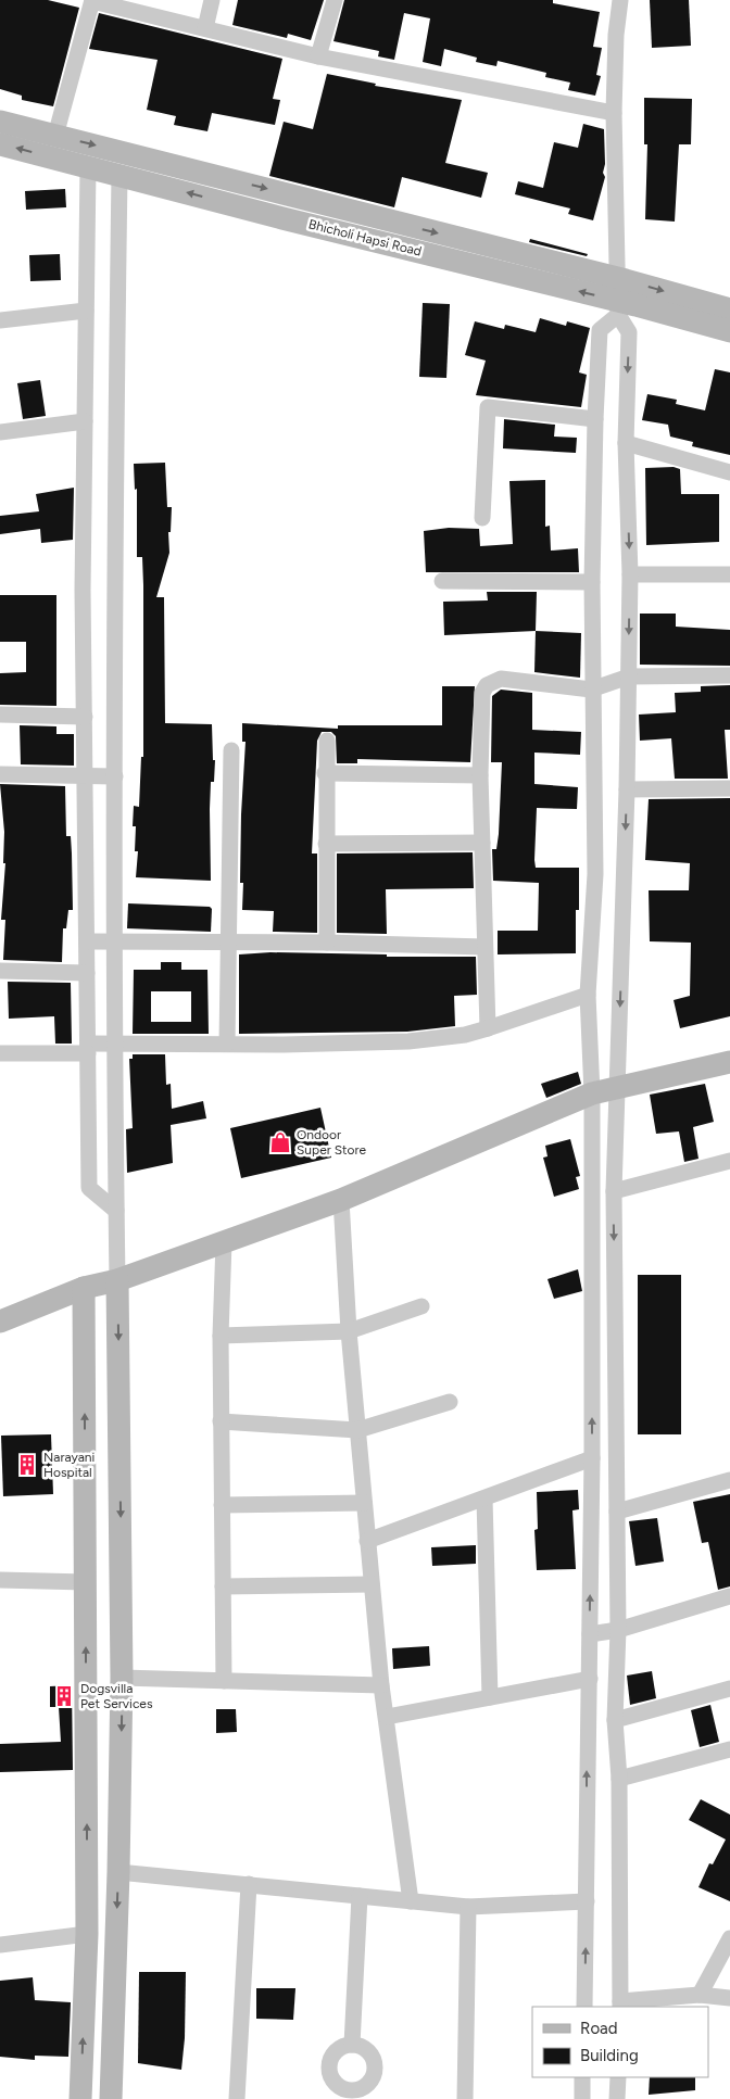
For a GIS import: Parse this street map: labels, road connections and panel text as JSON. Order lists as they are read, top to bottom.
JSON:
{
  "streets": {
    "street": ["Bhicholi Hapsi Road"]
  },
  "places": {
    "shop": ["Ondoor Super Store"],
    "building": ["Narayani Hospital", "Dogsvilla Pet Services"]
  },
  "legend": ["Road", "Building"]
}
